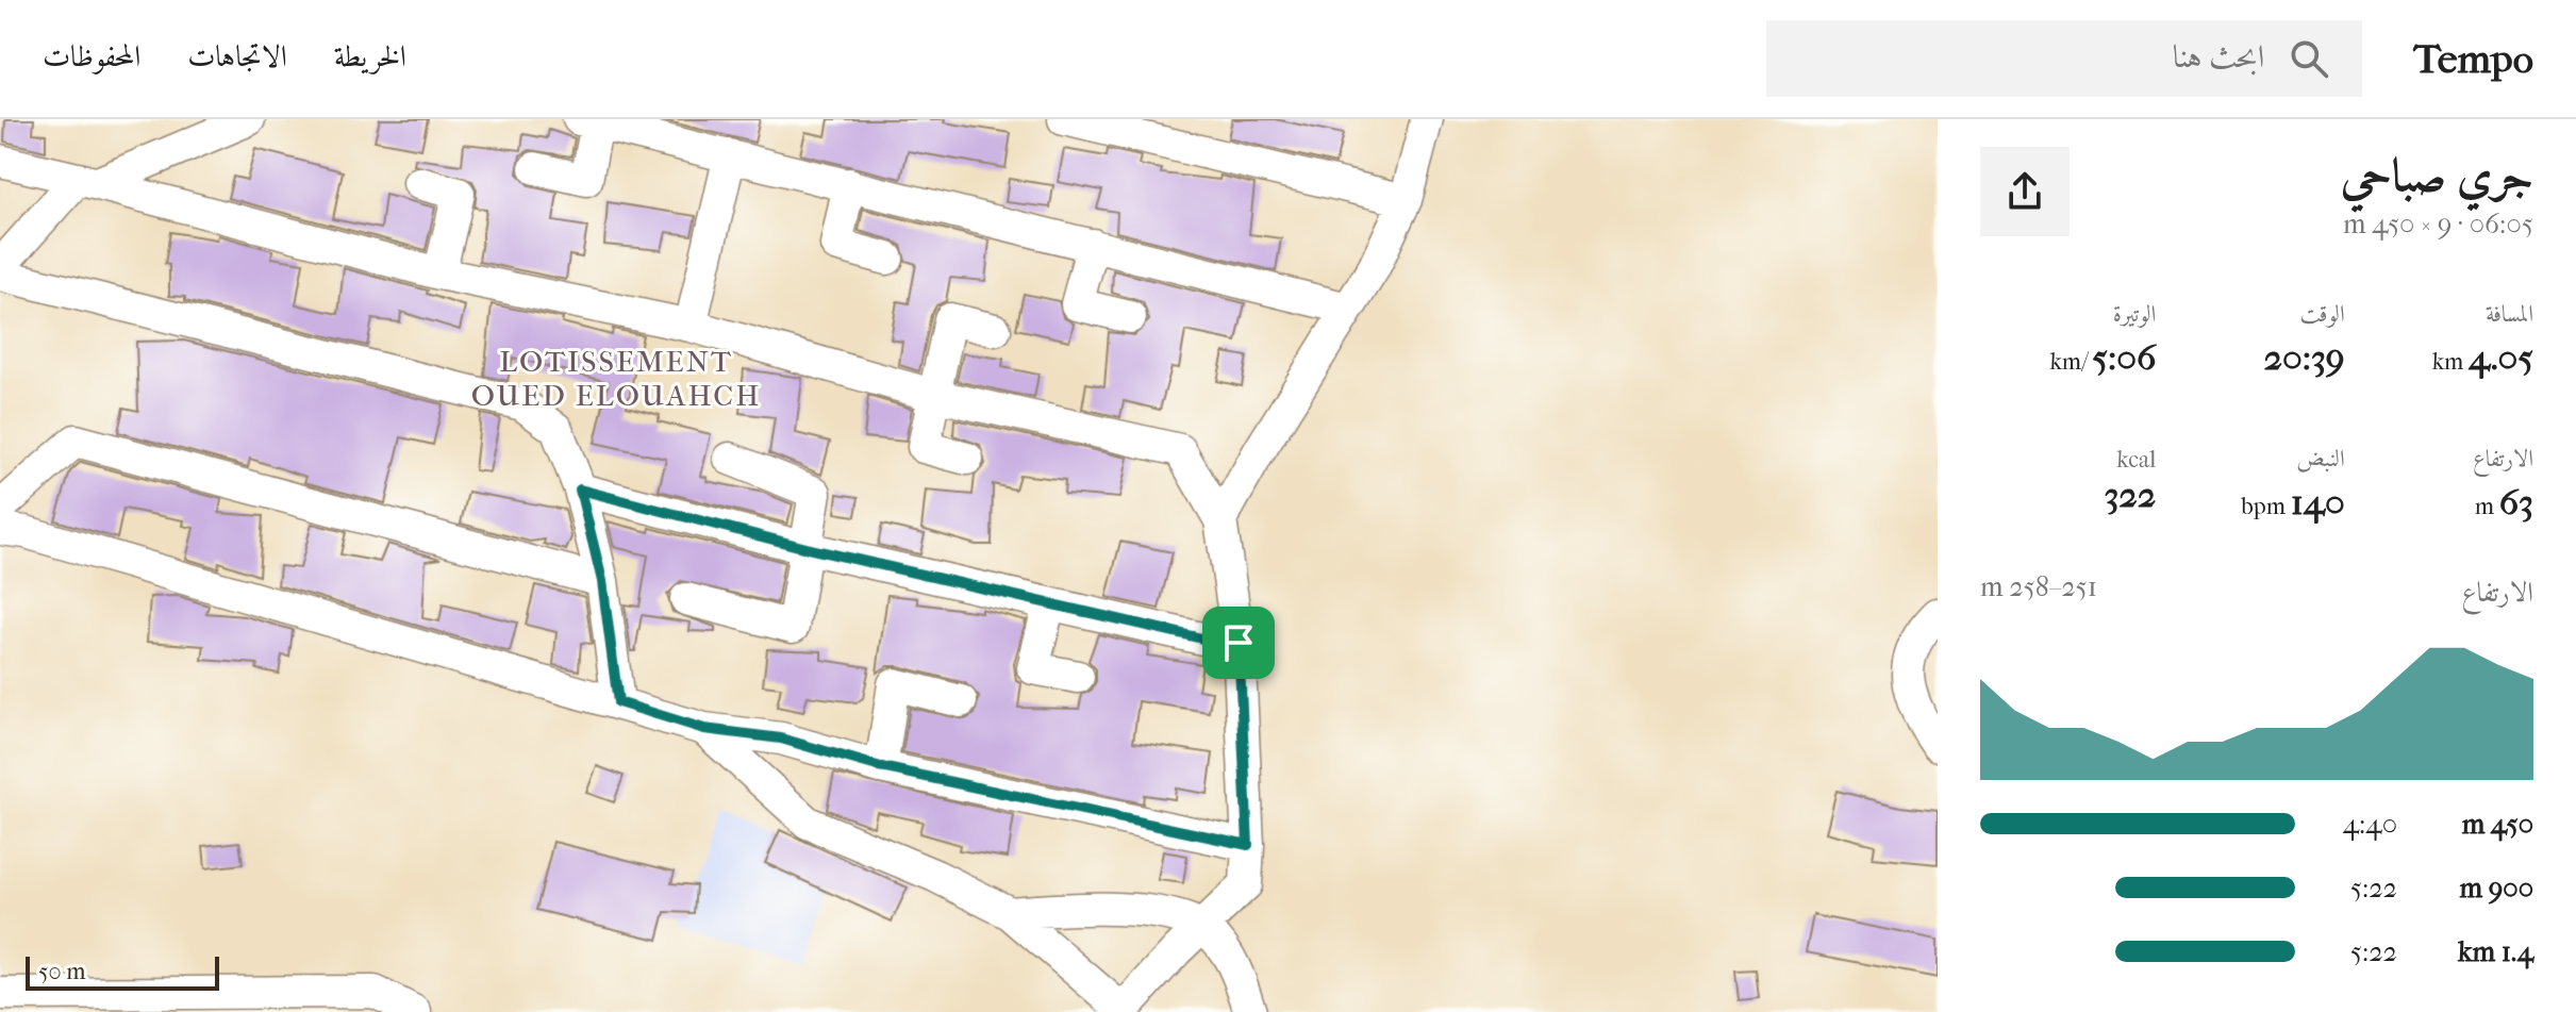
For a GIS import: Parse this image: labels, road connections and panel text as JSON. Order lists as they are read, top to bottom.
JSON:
{
  "districts": ["LOTISSEMENT OUED ELOUAHCH"],
  "scale_bar": "50 m",
  "page": {
    "header": "Tempo",
    "search": "ابحث هنا",
    "nav": ["الخريطة", "الاتجاهات", "المحفوظات"],
    "heading": ["جري صباحي", "06:05 · 9 × 450 m"],
    "stats": [
      ["المسافة", "4.05 km"],
      ["الوقت", "20:39"],
      ["الوتيرة", "5:06 /km"],
      ["الارتفاع", "63 m"],
      ["النبض", "140 bpm"],
      ["kcal", "322"]
    ],
    "chart": ["الارتفاع", "251–258 m"],
    "list": [
      {
        "name": "450 m",
        "note": "4:40"
      },
      {
        "name": "900 m",
        "note": "5:22"
      },
      {
        "name": "1.4 km",
        "note": "5:22"
      }
    ],
    "scale": "50 m"
  }
}
